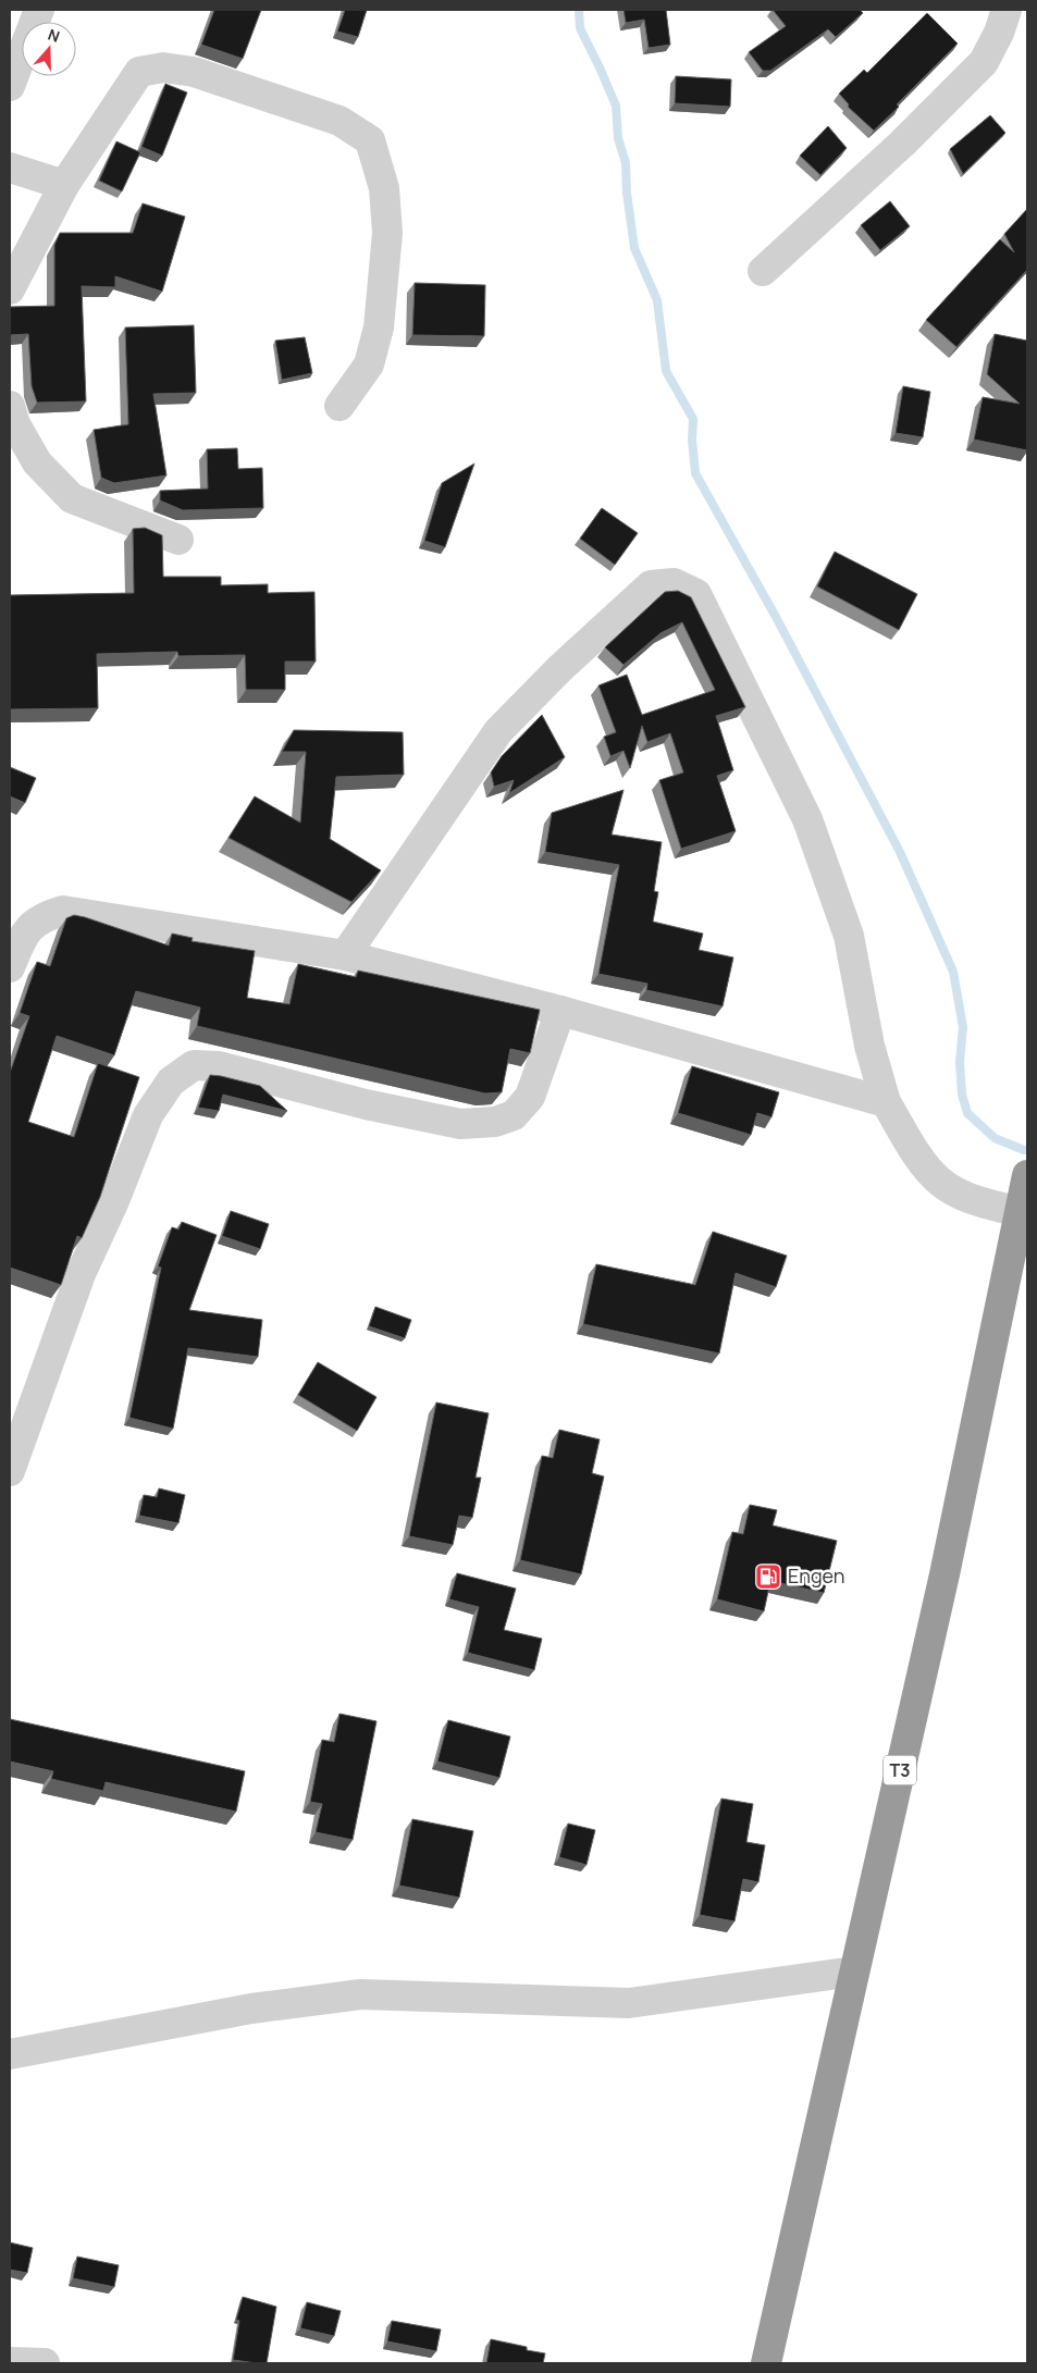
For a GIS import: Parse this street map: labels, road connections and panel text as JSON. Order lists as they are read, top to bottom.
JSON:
{
  "streets": {
    "highway": ["T3"]
  },
  "places": {
    "fuel station": ["Engen"]
  },
  "north": "top"
}
